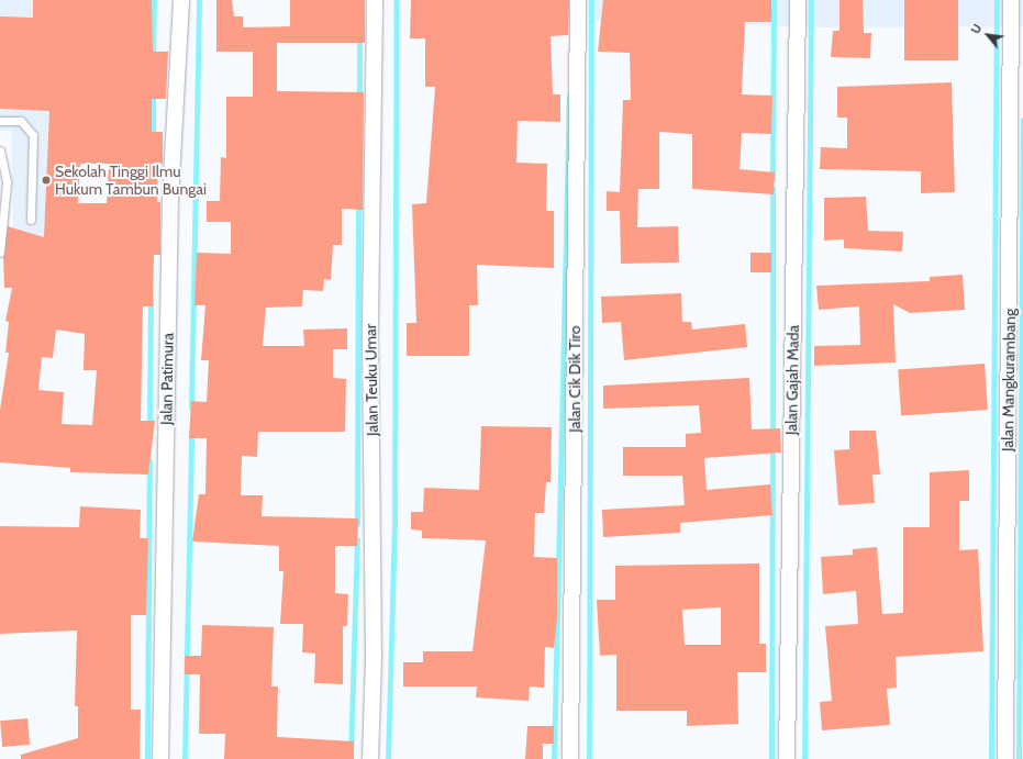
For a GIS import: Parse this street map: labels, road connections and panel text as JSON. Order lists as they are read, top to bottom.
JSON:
{
  "streets": {
    "street": [
      "Jalan Patimura",
      "Jalan Cik Dik Tiro",
      "Jalan Teuku Umar",
      "Jalan Gajah Mada",
      "Jalan Mangkurambang"
    ]
  },
  "places": ["Sekolah Tinggi Ilmu Hukum Tambun Bungai"],
  "north": "top left"
}
